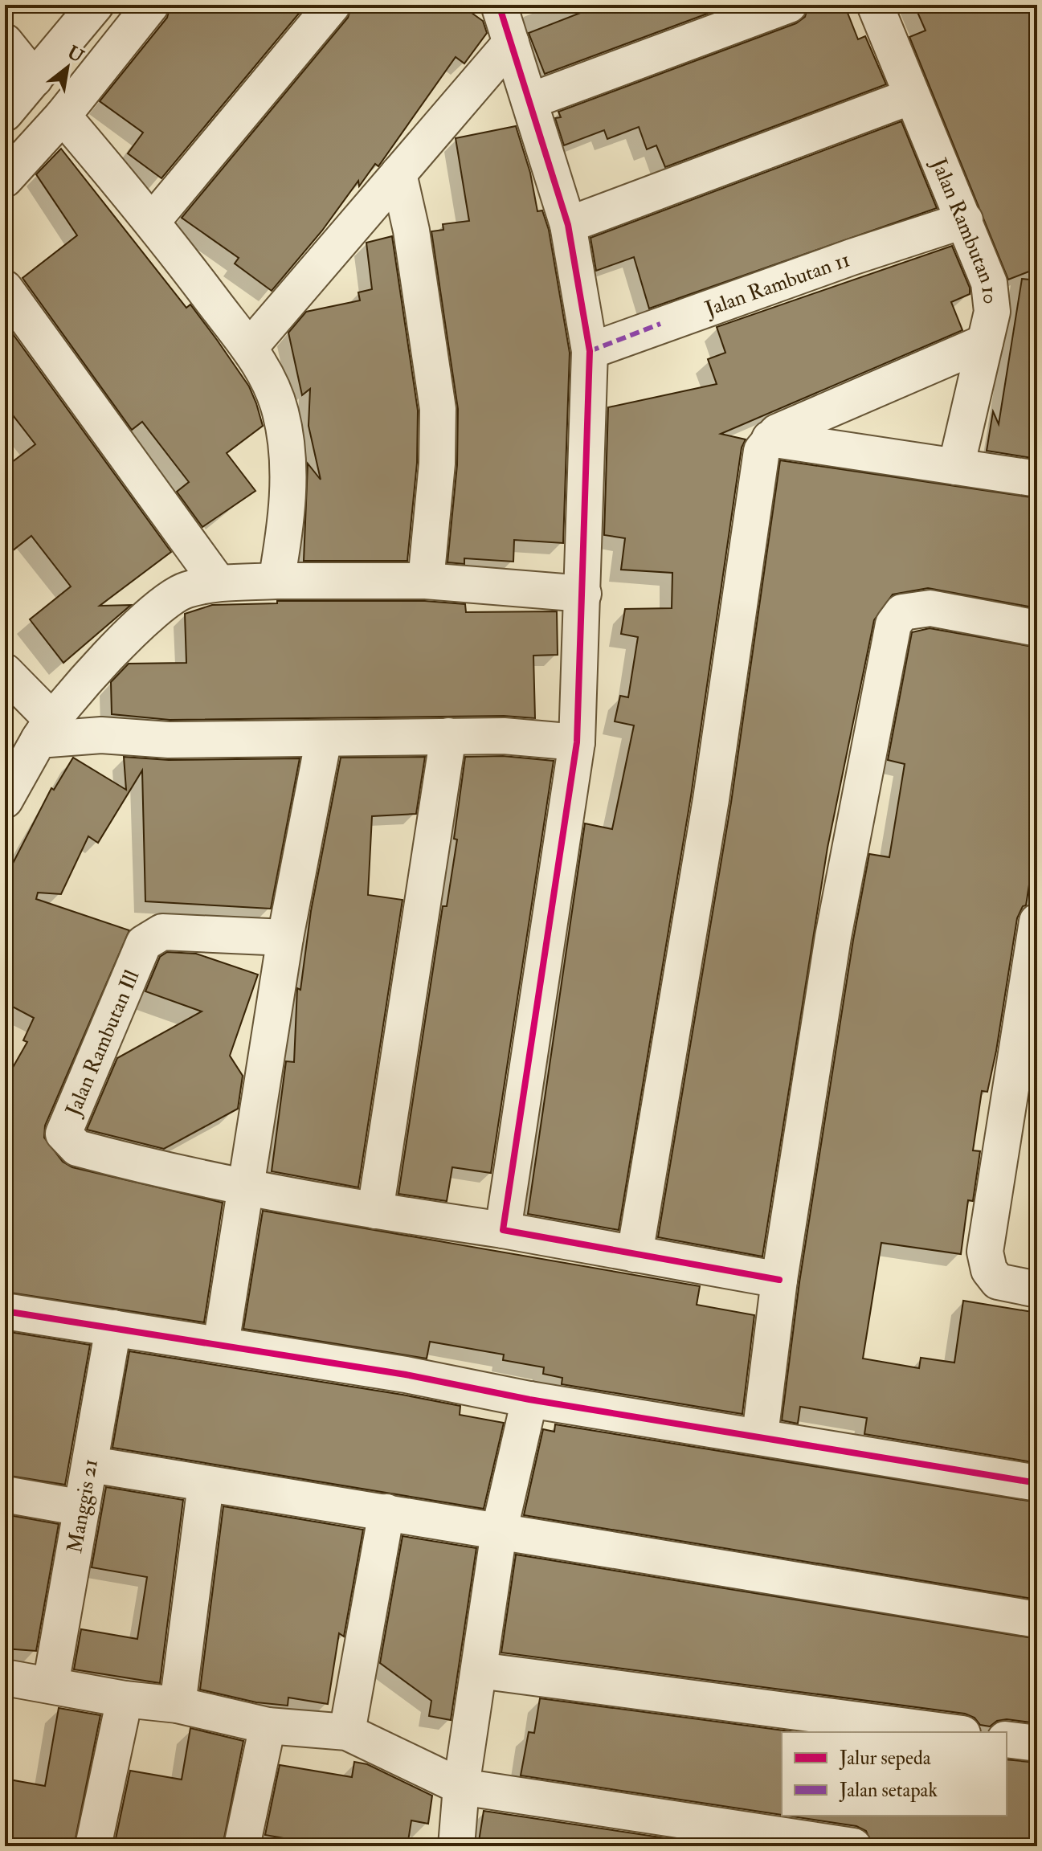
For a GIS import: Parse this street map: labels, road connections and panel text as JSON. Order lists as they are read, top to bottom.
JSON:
{
  "streets": {
    "street": [
      "Jalan Rambutan 10",
      "Jalan Rambutan 11",
      "Jalan Rambutan Ill",
      "Manggis 21"
    ]
  },
  "crossings": [
    ["Jalan Rambutan 10", "Jalan Rambutan 11"]
  ],
  "legend": ["Jalur sepeda", "Jalan setapak"],
  "north": "top right"
}
